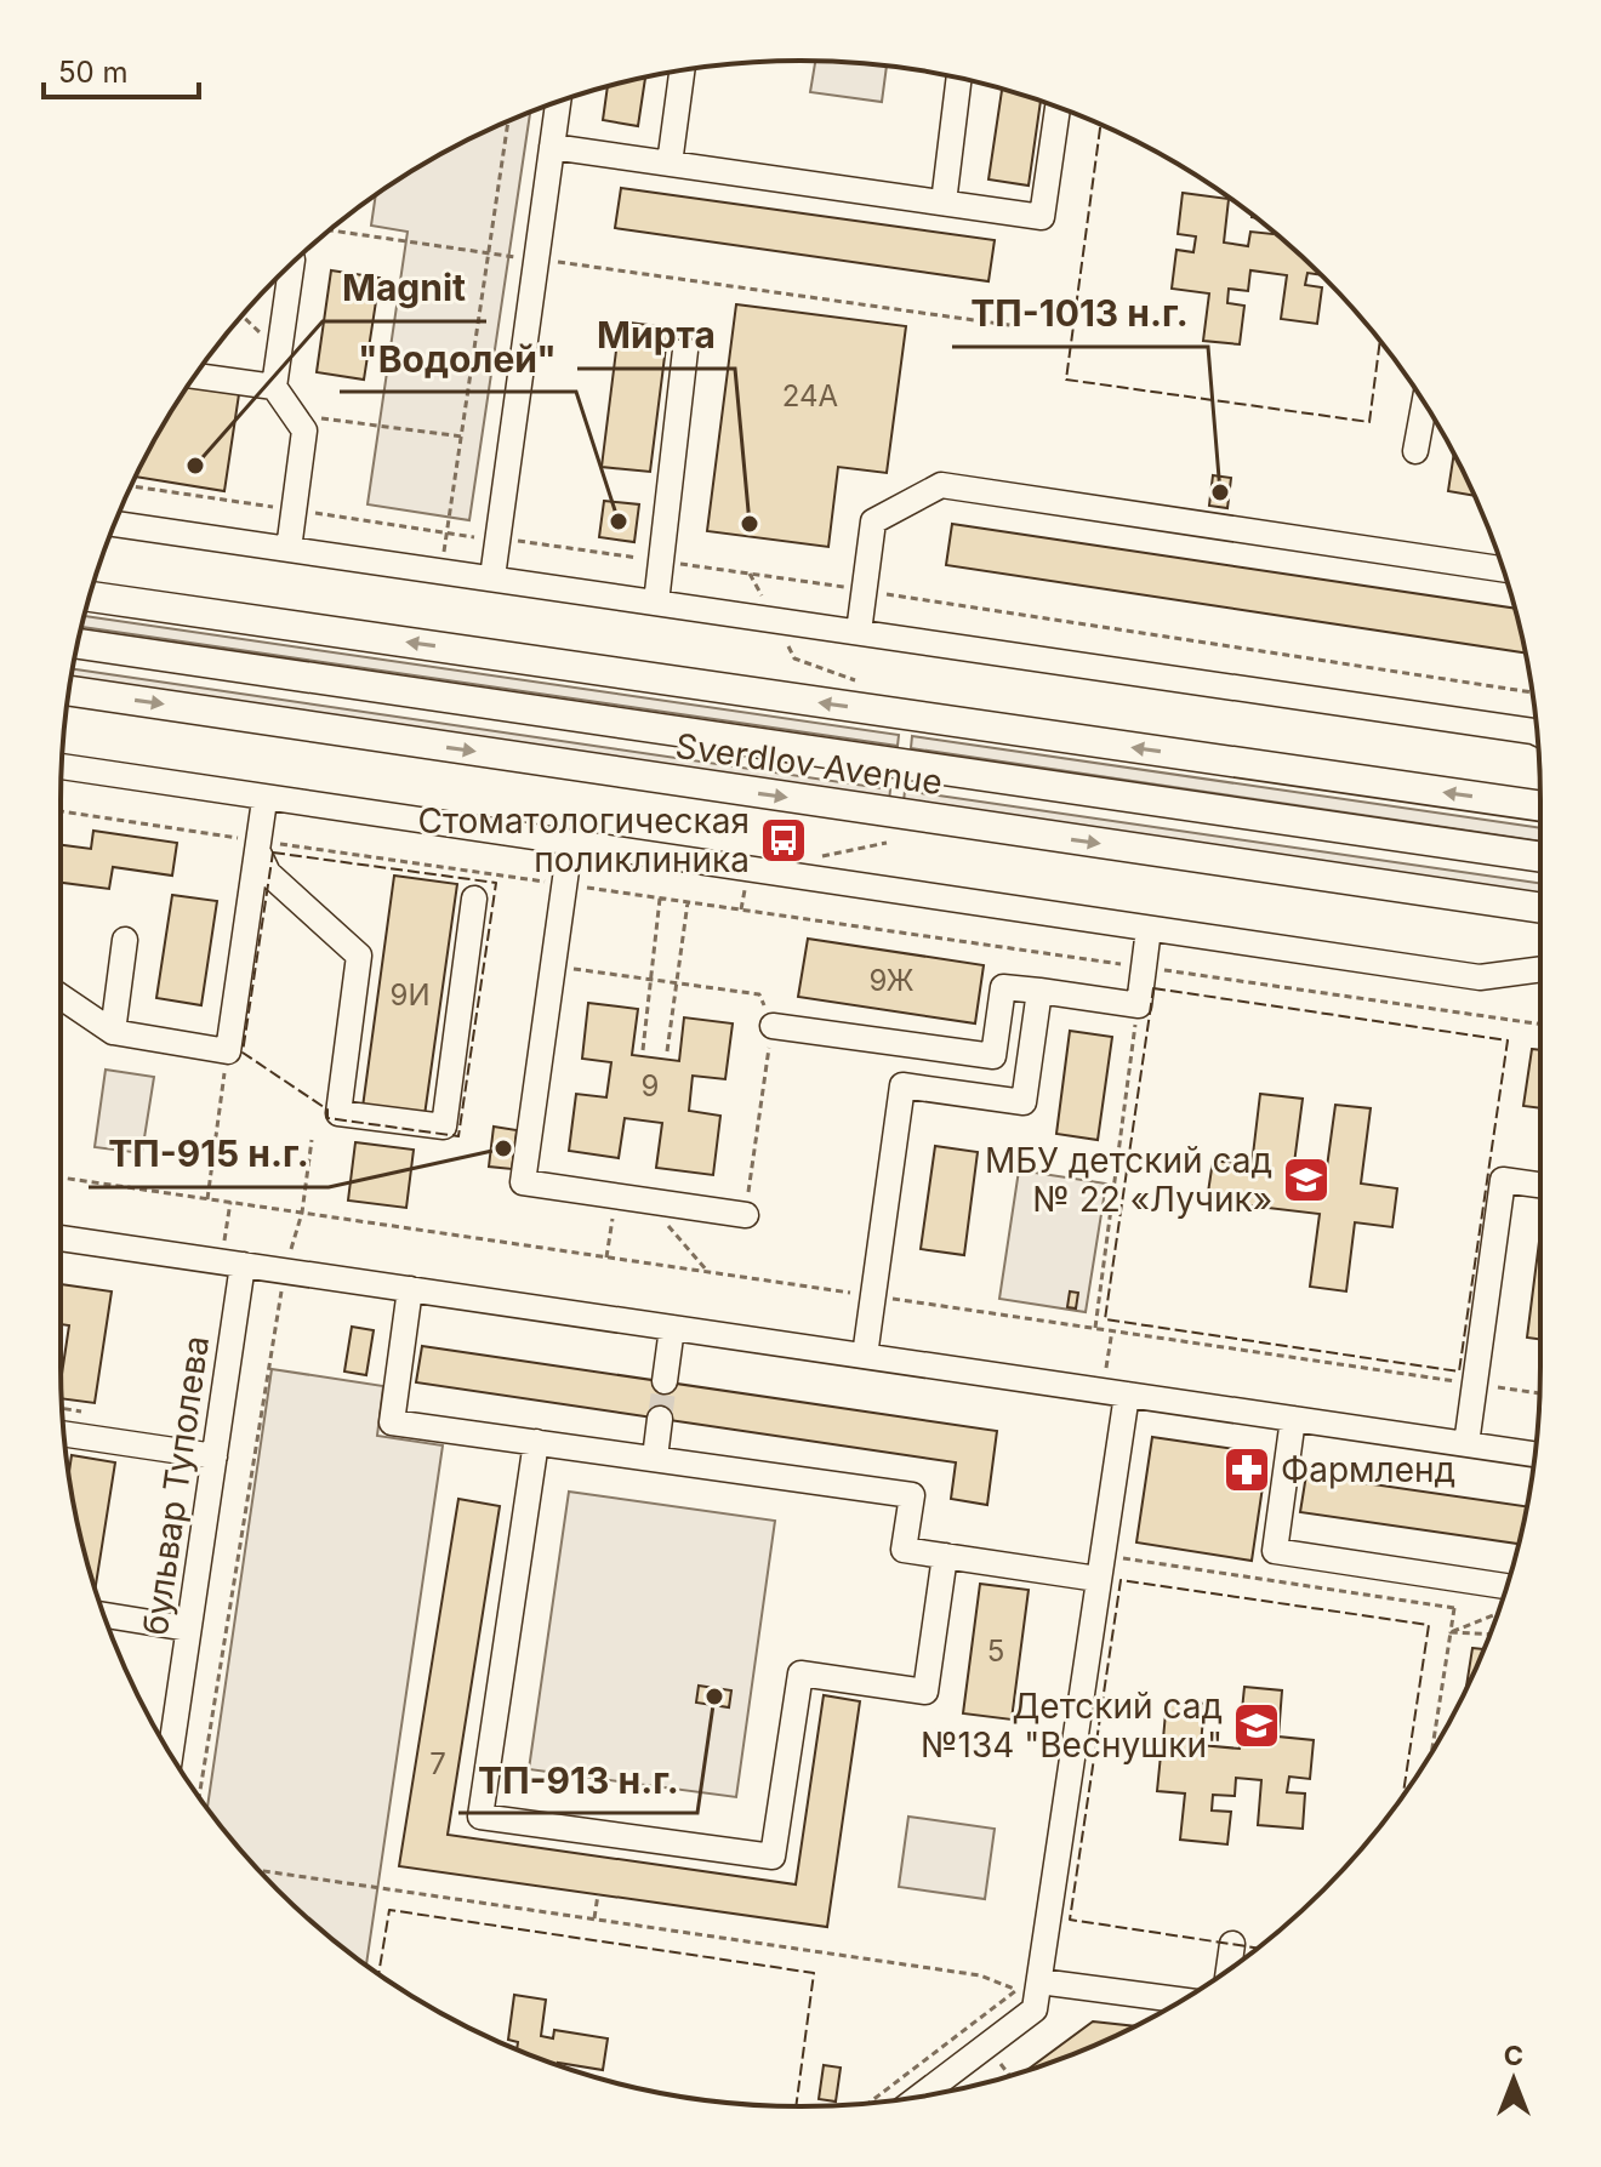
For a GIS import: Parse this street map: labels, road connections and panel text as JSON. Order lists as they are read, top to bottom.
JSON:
{
  "streets": {
    "main road": ["Sverdlov Avenue"],
    "street": ["бульвар Туполева"]
  },
  "places": {
    "other": [
      "Magnit",
      "ТП-1013 н.г.",
      "\"Водолей\"",
      "Мирта",
      "ТП-915 н.г.",
      "ТП-913 н.г."
    ],
    "bus stop": ["Стоматологическая поликлиника"],
    "school or university": ["МБУ детский сад № 22 «Лучик»", "Детский сад №134 \"Веснушки\""],
    "pharmacy": ["Фармленд"]
  },
  "house_numbers": [
    "24А",
    "9Ж",
    "9И",
    "9",
    "5",
    "7"
  ],
  "scale_bar": "50 m",
  "north": "top"
}
